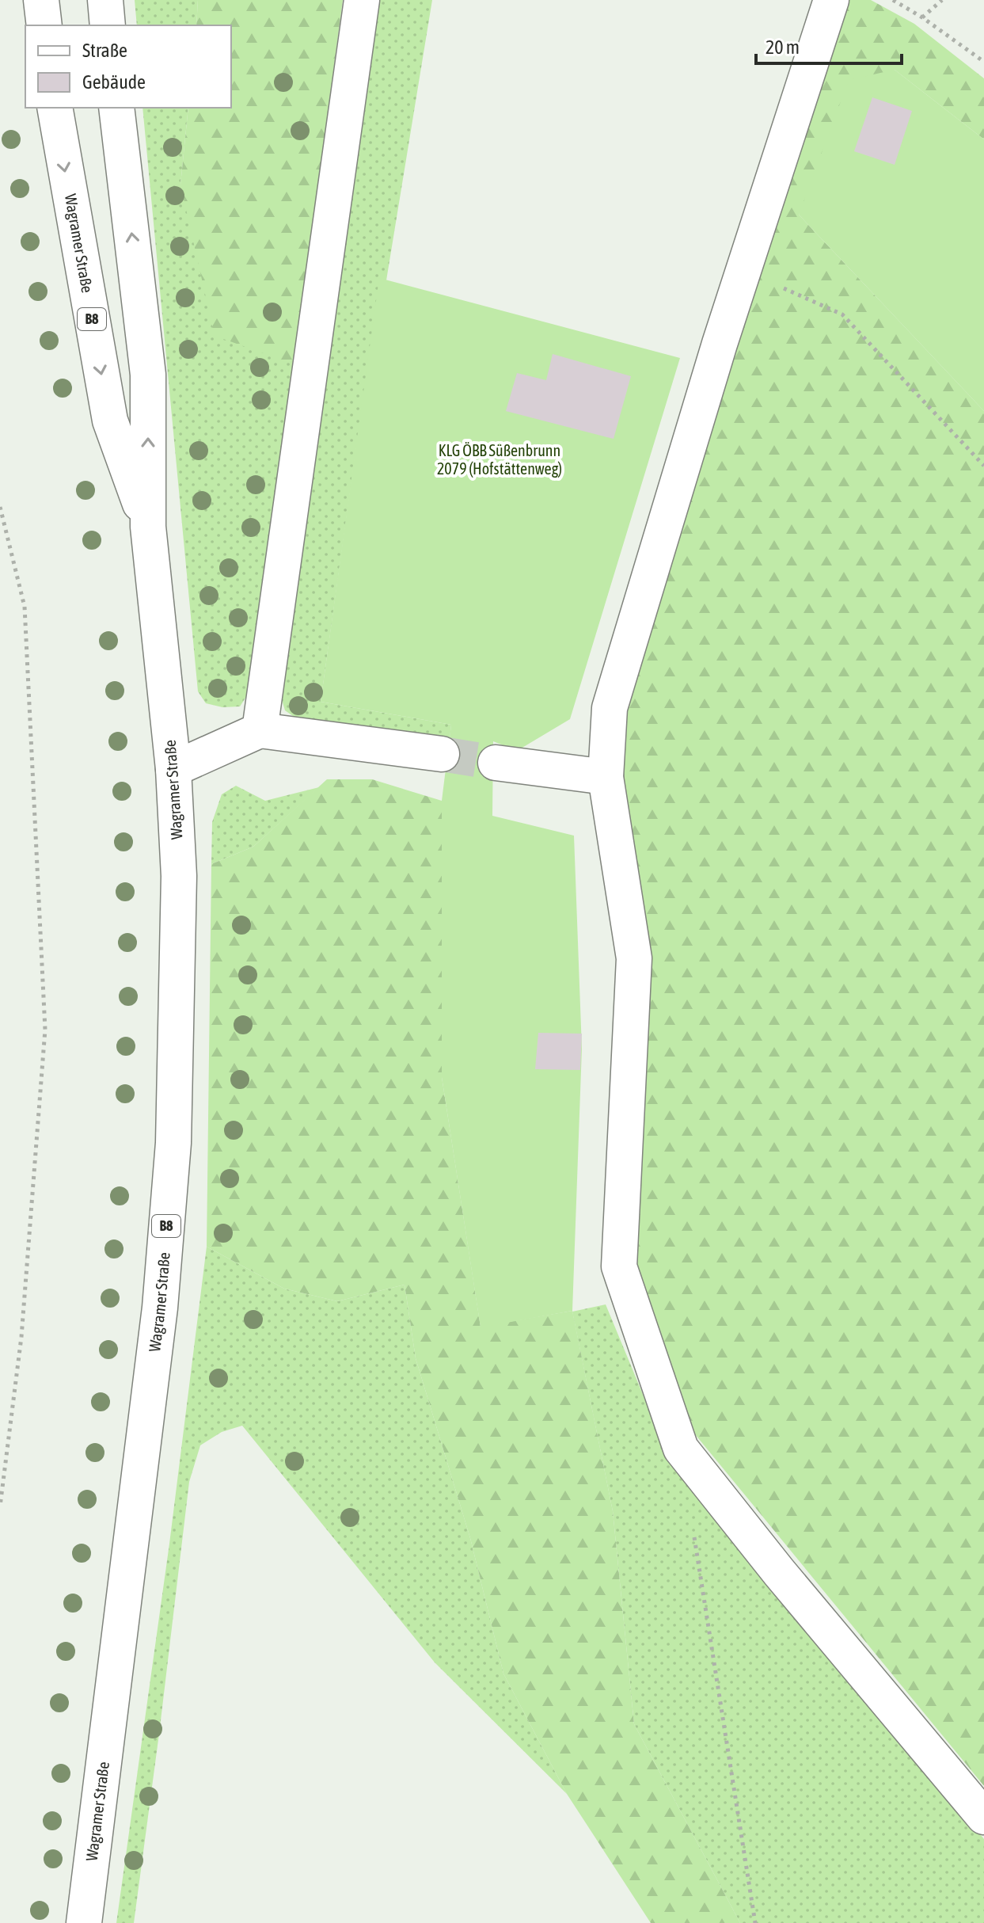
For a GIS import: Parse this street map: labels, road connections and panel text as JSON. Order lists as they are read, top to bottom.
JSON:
{
  "streets": {
    "main road": ["Wagramer Straße", "B8"]
  },
  "parks": ["KLG ÖBB Süßenbrunn 2079 (Hofstättenweg)"],
  "legend": ["Straße", "Gebäude"],
  "scale_bar": "20 m"
}
